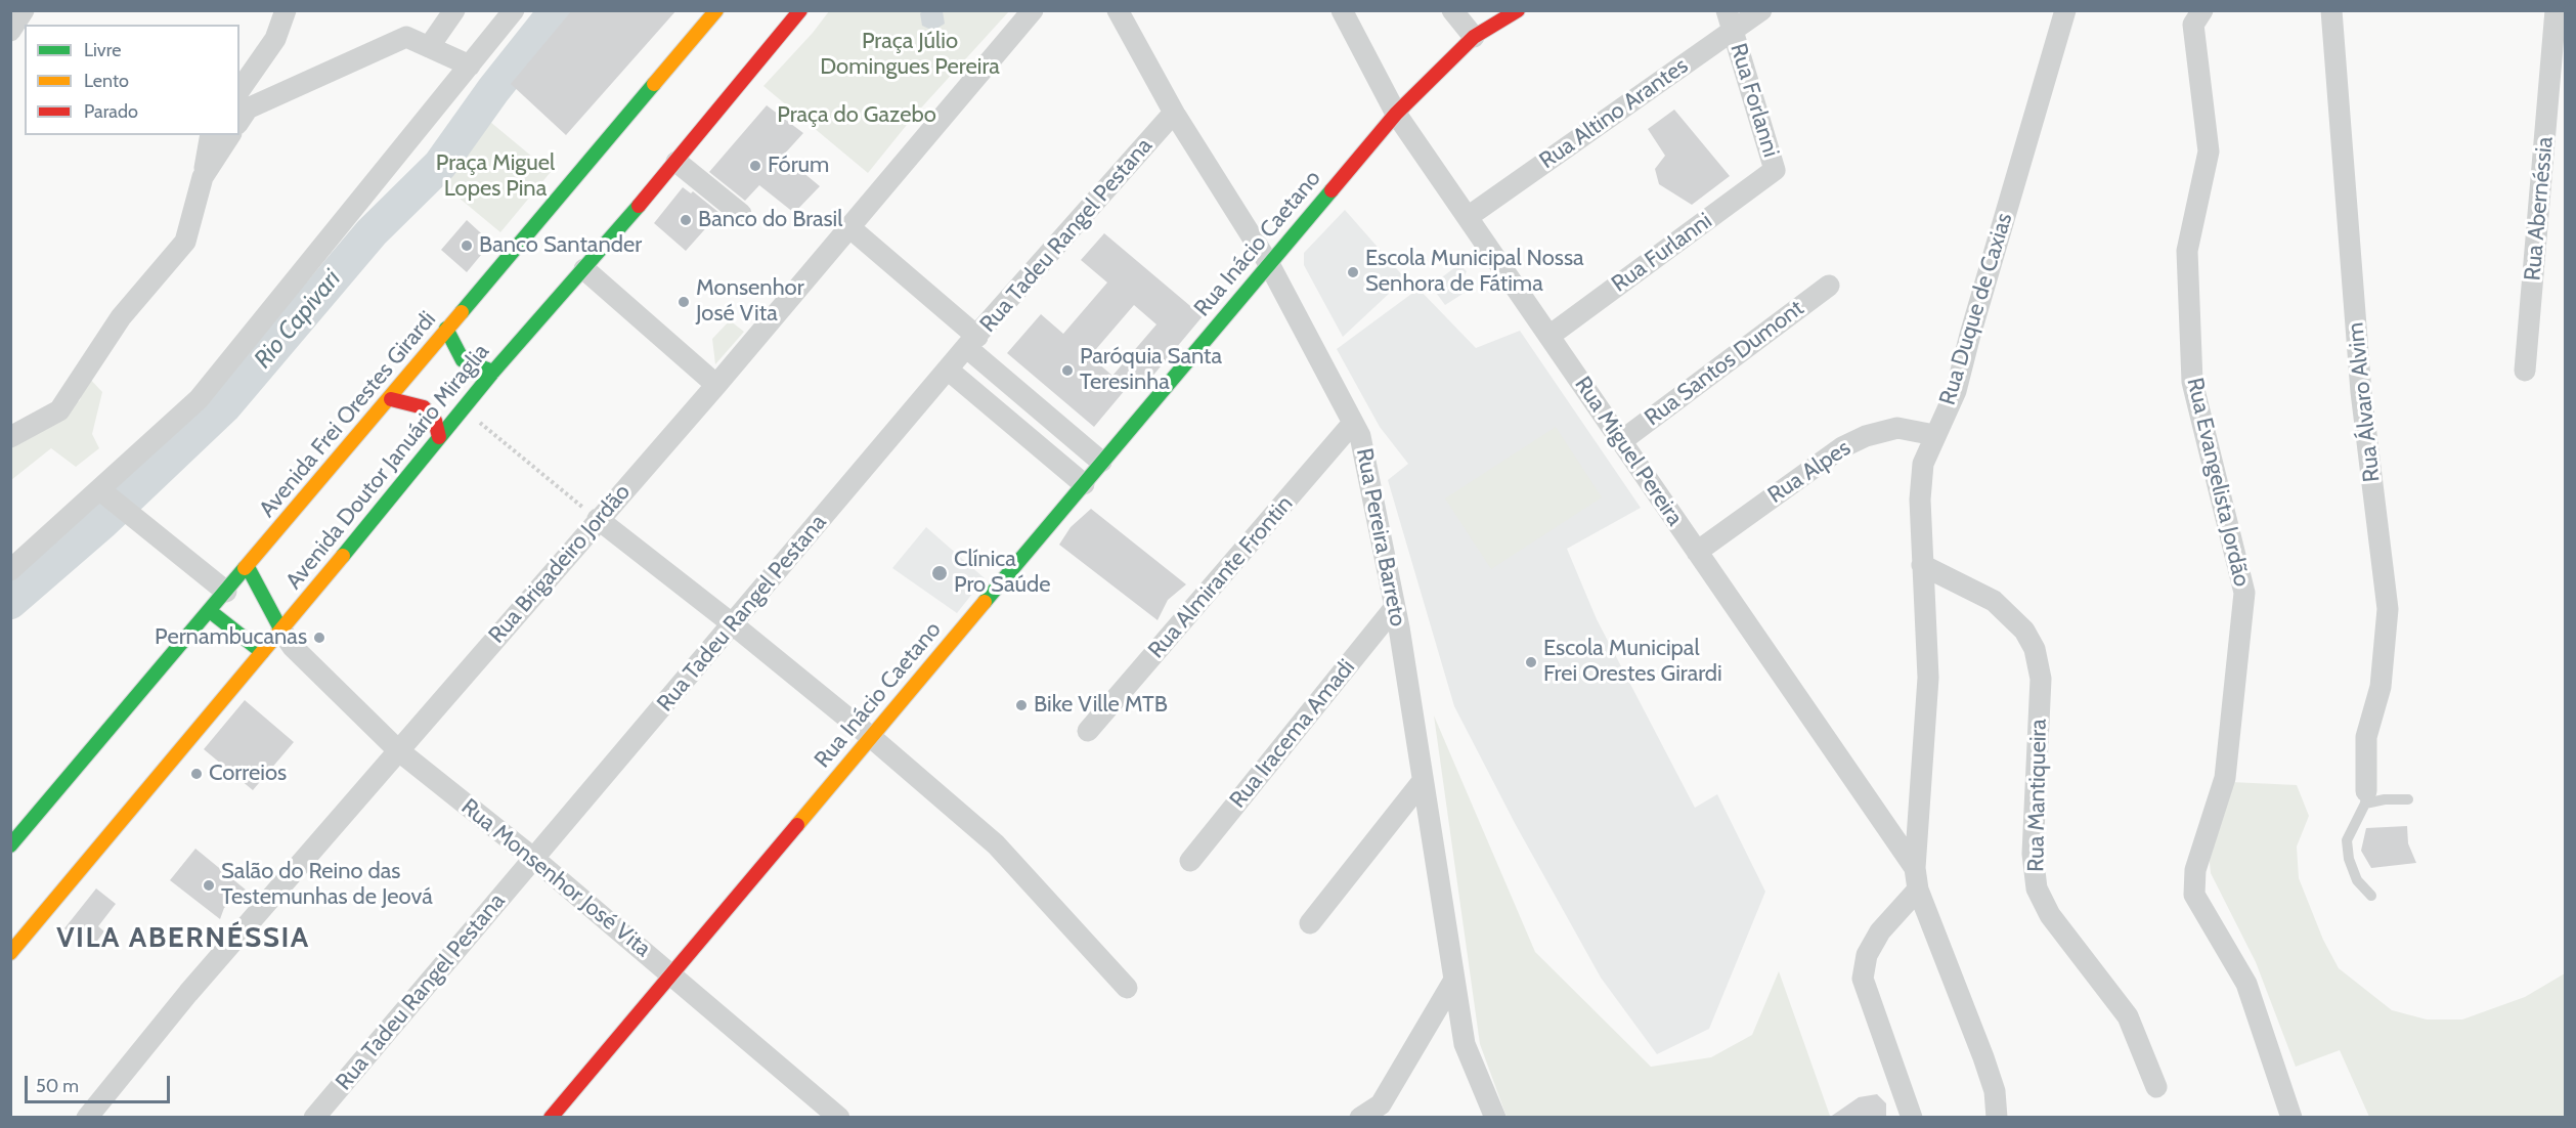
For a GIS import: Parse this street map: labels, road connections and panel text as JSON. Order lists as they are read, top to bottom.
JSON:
{
  "streets": {
    "main road": ["Rua Inácio Caetano", "Avenida Frei Orestes Girardi", "Avenida Doutor Januário Miraglia"],
    "street": [
      "Rua Forlanni",
      "Rua Altino Arantes",
      "Rua Abernéssia",
      "Rua Tadeu Rangel Pestana",
      "Rua Furlanni",
      "Rua Duque de Caxias",
      "Rua Santos Dumont",
      "Rua Álvaro Alvim",
      "Rua Miguel Pereira",
      "Rua Alpes",
      "Rua Evangelista Jordão",
      "Rua Pereira Barreto",
      "Rua Brigadeiro Jordão",
      "Rua Almirante Frontin",
      "Rua Iracema Amadi",
      "Rua Mantiqueira",
      "Rua Monsenhor José Vita"
    ]
  },
  "crossings": [
    ["Rua Forlanni", "Rua Altino Arantes"],
    ["Rua Forlanni", "Rua Furlanni"],
    ["Rua Altino Arantes", "Rua Miguel Pereira"],
    ["Rua Tadeu Rangel Pestana", "Rua Pereira Barreto"],
    ["Rua Tadeu Rangel Pestana", "Rua Monsenhor José Vita"],
    ["Rua Inácio Caetano", "Rua Miguel Pereira"],
    ["Rua Inácio Caetano", "Rua Pereira Barreto"],
    ["Rua Inácio Caetano", "Rua Monsenhor José Vita"],
    ["Rua Furlanni", "Rua Miguel Pereira"],
    ["Rua Duque de Caxias", "Rua Miguel Pereira"],
    ["Rua Duque de Caxias", "Rua Alpes"],
    ["Rua Duque de Caxias", "Rua Mantiqueira"],
    ["Rua Santos Dumont", "Rua Miguel Pereira"],
    ["Rua Miguel Pereira", "Rua Alpes"],
    ["Avenida Doutor Januário Miraglia", "Rua Monsenhor José Vita"],
    ["Rua Pereira Barreto", "Rua Almirante Frontin"],
    ["Rua Pereira Barreto", "Rua Iracema Amadi"],
    ["Rua Brigadeiro Jordão", "Rua Monsenhor José Vita"]
  ],
  "districts": ["VILA ABERNÉSSIA"],
  "water": ["Rio Capivari"],
  "parks": ["Praça Júlio Domingues Pereira", "Praça do Gazebo", "Praça Miguel Lopes Pina"],
  "places": [
    "Fórum",
    "Banco do Brasil",
    "Banco Santander",
    "Escola Municipal Nossa Senhora de Fátima",
    "Monsenhor José Vita",
    "Paróquia Santa Teresinha",
    "Clínica Pro Saúde",
    "Pernambucanas",
    "Escola Municipal Frei Orestes Girardi",
    "Bike Ville MTB",
    "Correios",
    "Salão do Reino das Testemunhas de Jeová"
  ],
  "legend": ["Livre", "Lento", "Parado"],
  "scale_bar": "50 m"
}
